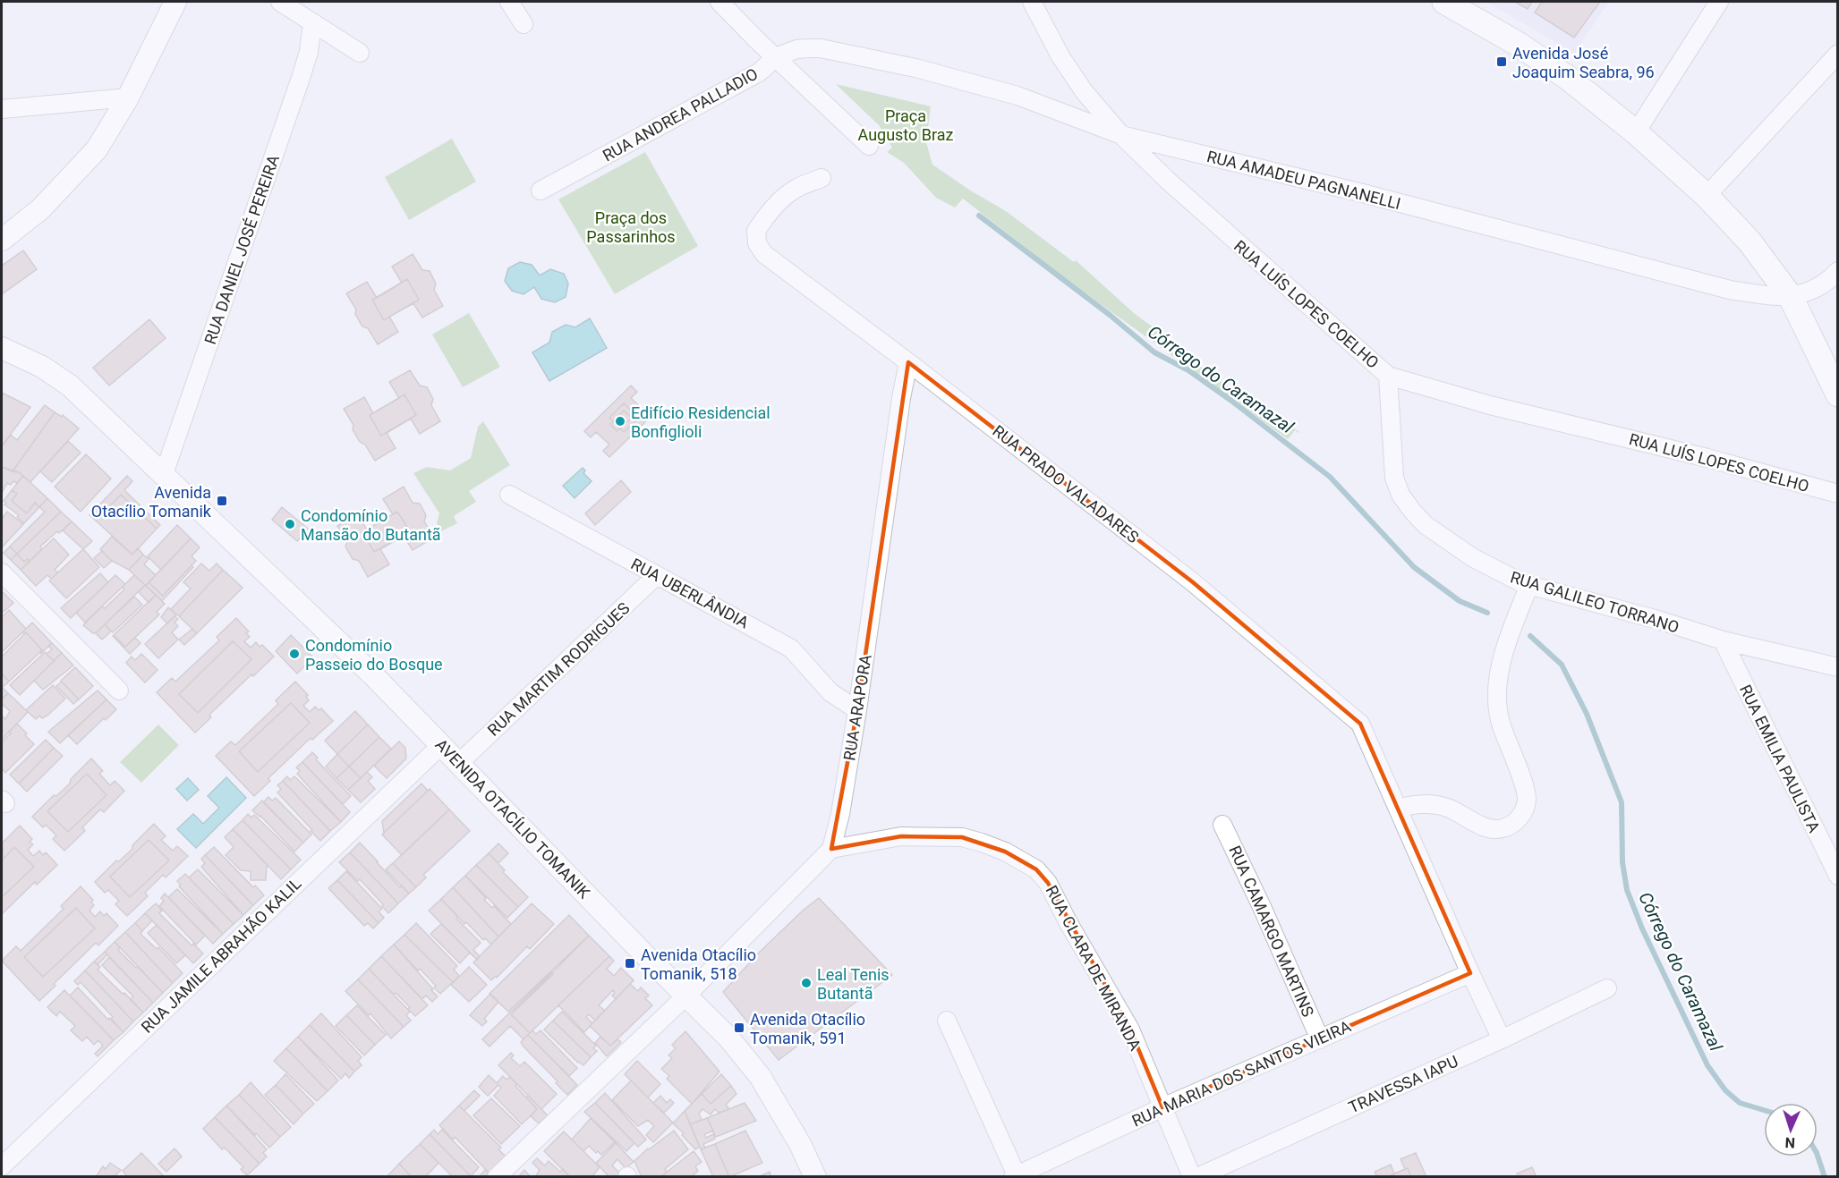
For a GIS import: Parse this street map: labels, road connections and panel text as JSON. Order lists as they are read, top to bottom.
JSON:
{
  "streets": {
    "street": [
      "RUA ANDREA PALLADIO",
      "RUA AMADEU PAGNANELLI",
      "RUA DANIEL JOSÉ PEREIRA",
      "RUA LUÍS LOPES COELHO",
      "RUA PRADO VALADARES",
      "RUA UBERLÂNDIA",
      "RUA GALILEO TORRANO",
      "RUA MARTIM RODRIGUES",
      "RUA ARAPORA",
      "RUA EMILIA PAULISTA",
      "AVENIDA OTACÍLIO TOMANIK",
      "RUA CAMARGO MARTINS",
      "RUA JAMILE ABRAHÃO KALIL",
      "RUA CLARA DE MIRANDA",
      "RUA MARIA DOS SANTOS VIEIRA",
      "TRAVESSA IAPU"
    ]
  },
  "crossings": [
    ["RUA ANDREA PALLADIO", "RUA AMADEU PAGNANELLI"],
    ["RUA AMADEU PAGNANELLI", "RUA LUÍS LOPES COELHO"],
    ["RUA DANIEL JOSÉ PEREIRA", "AVENIDA OTACÍLIO TOMANIK"],
    ["RUA LUÍS LOPES COELHO", "RUA GALILEO TORRANO"],
    ["RUA PRADO VALADARES", "RUA ARAPORA"],
    ["RUA UBERLÂNDIA", "RUA MARTIM RODRIGUES"],
    ["RUA UBERLÂNDIA", "RUA ARAPORA"],
    ["RUA GALILEO TORRANO", "RUA EMILIA PAULISTA"],
    ["RUA MARTIM RODRIGUES", "AVENIDA OTACÍLIO TOMANIK"],
    ["RUA ARAPORA", "RUA CLARA DE MIRANDA"],
    ["AVENIDA OTACÍLIO TOMANIK", "RUA JAMILE ABRAHÃO KALIL"],
    ["RUA CAMARGO MARTINS", "RUA MARIA DOS SANTOS VIEIRA"],
    ["RUA CLARA DE MIRANDA", "RUA MARIA DOS SANTOS VIEIRA"]
  ],
  "water": ["Córrego do Caramazal"],
  "parks": ["Praça Augusto Braz", "Praça dos Passarinhos"],
  "places": {
    "transit": [
      "Avenida José Joaquim Seabra, 96",
      "Avenida Otacílio Tomanik",
      "Avenida Otacílio Tomanik, 518",
      "Avenida Otacílio Tomanik, 591"
    ],
    "other": [
      "Edifício Residencial Bonfiglioli",
      "Condomínio Mansão do Butantã",
      "Condomínio Passeio do Bosque",
      "Leal Tenis Butantã"
    ]
  },
  "north": "bottom"
}
